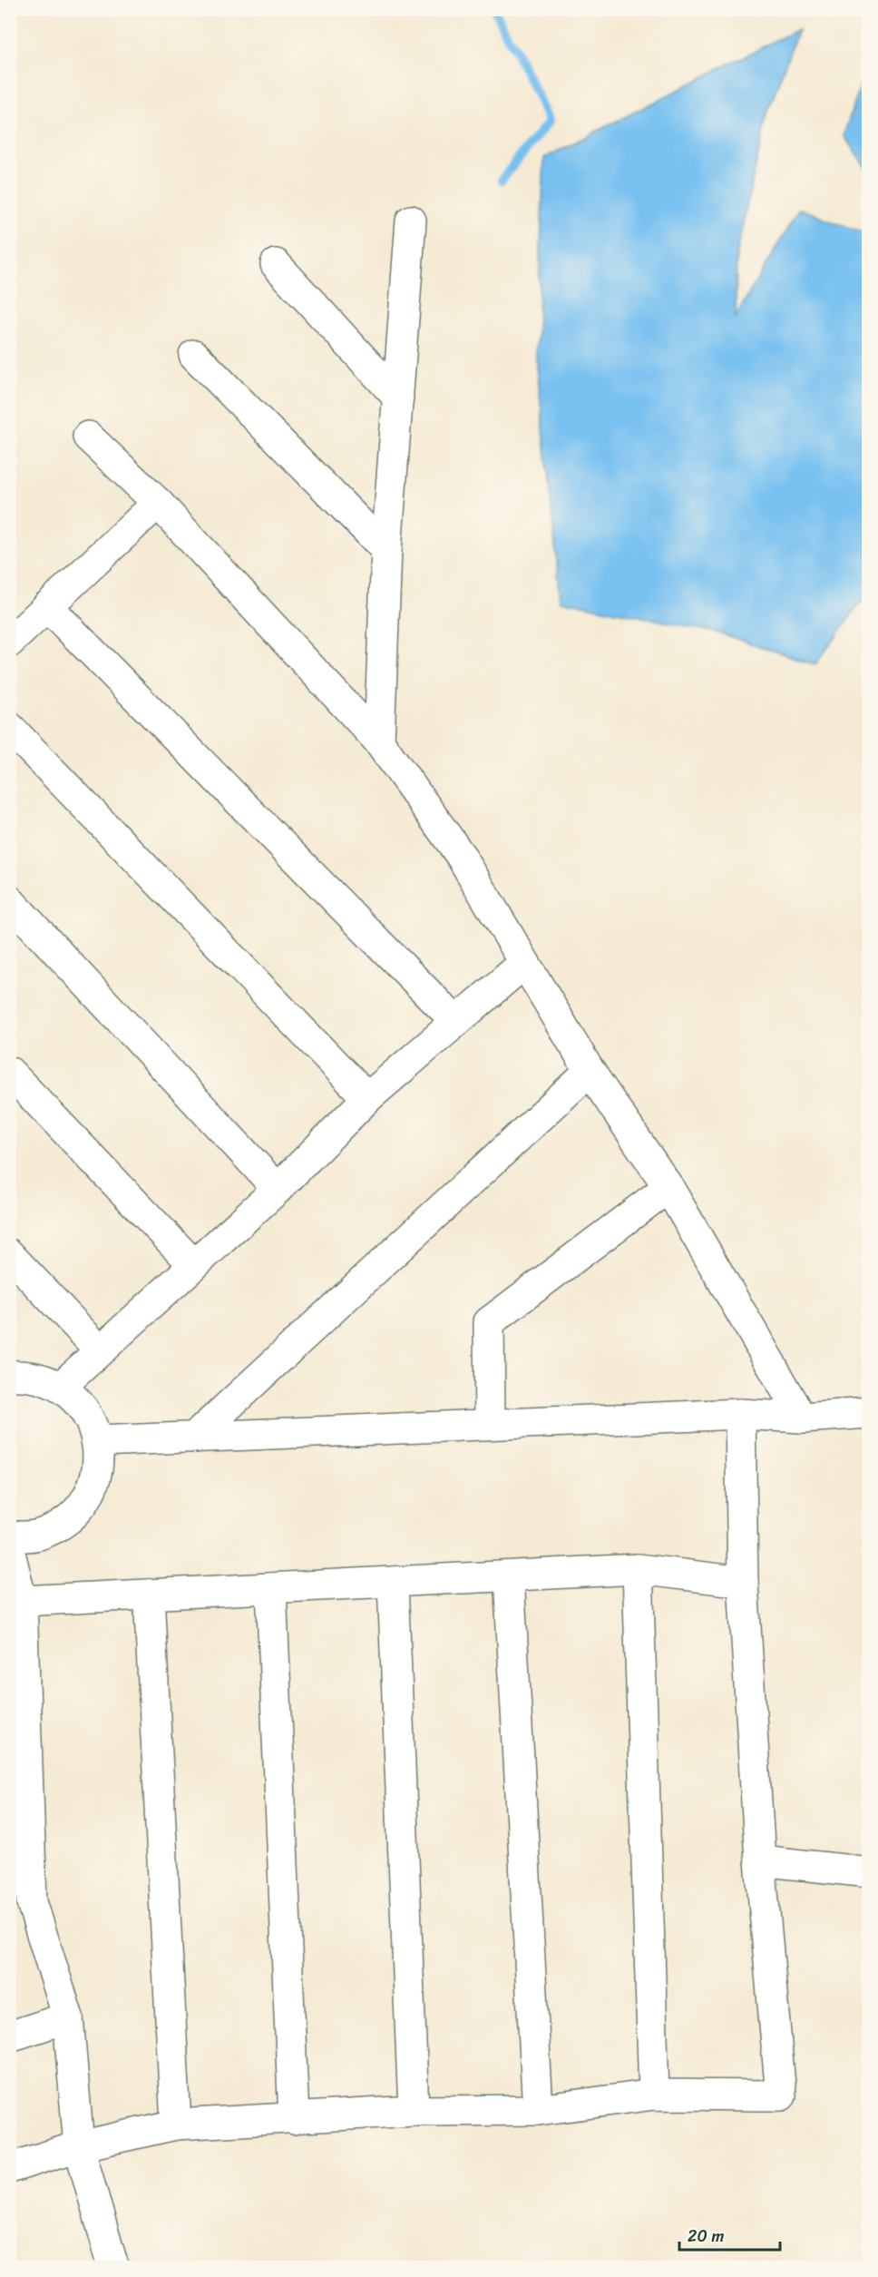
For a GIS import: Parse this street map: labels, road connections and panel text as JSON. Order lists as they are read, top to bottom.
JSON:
{
  "scale_bar": "20 m"
}
